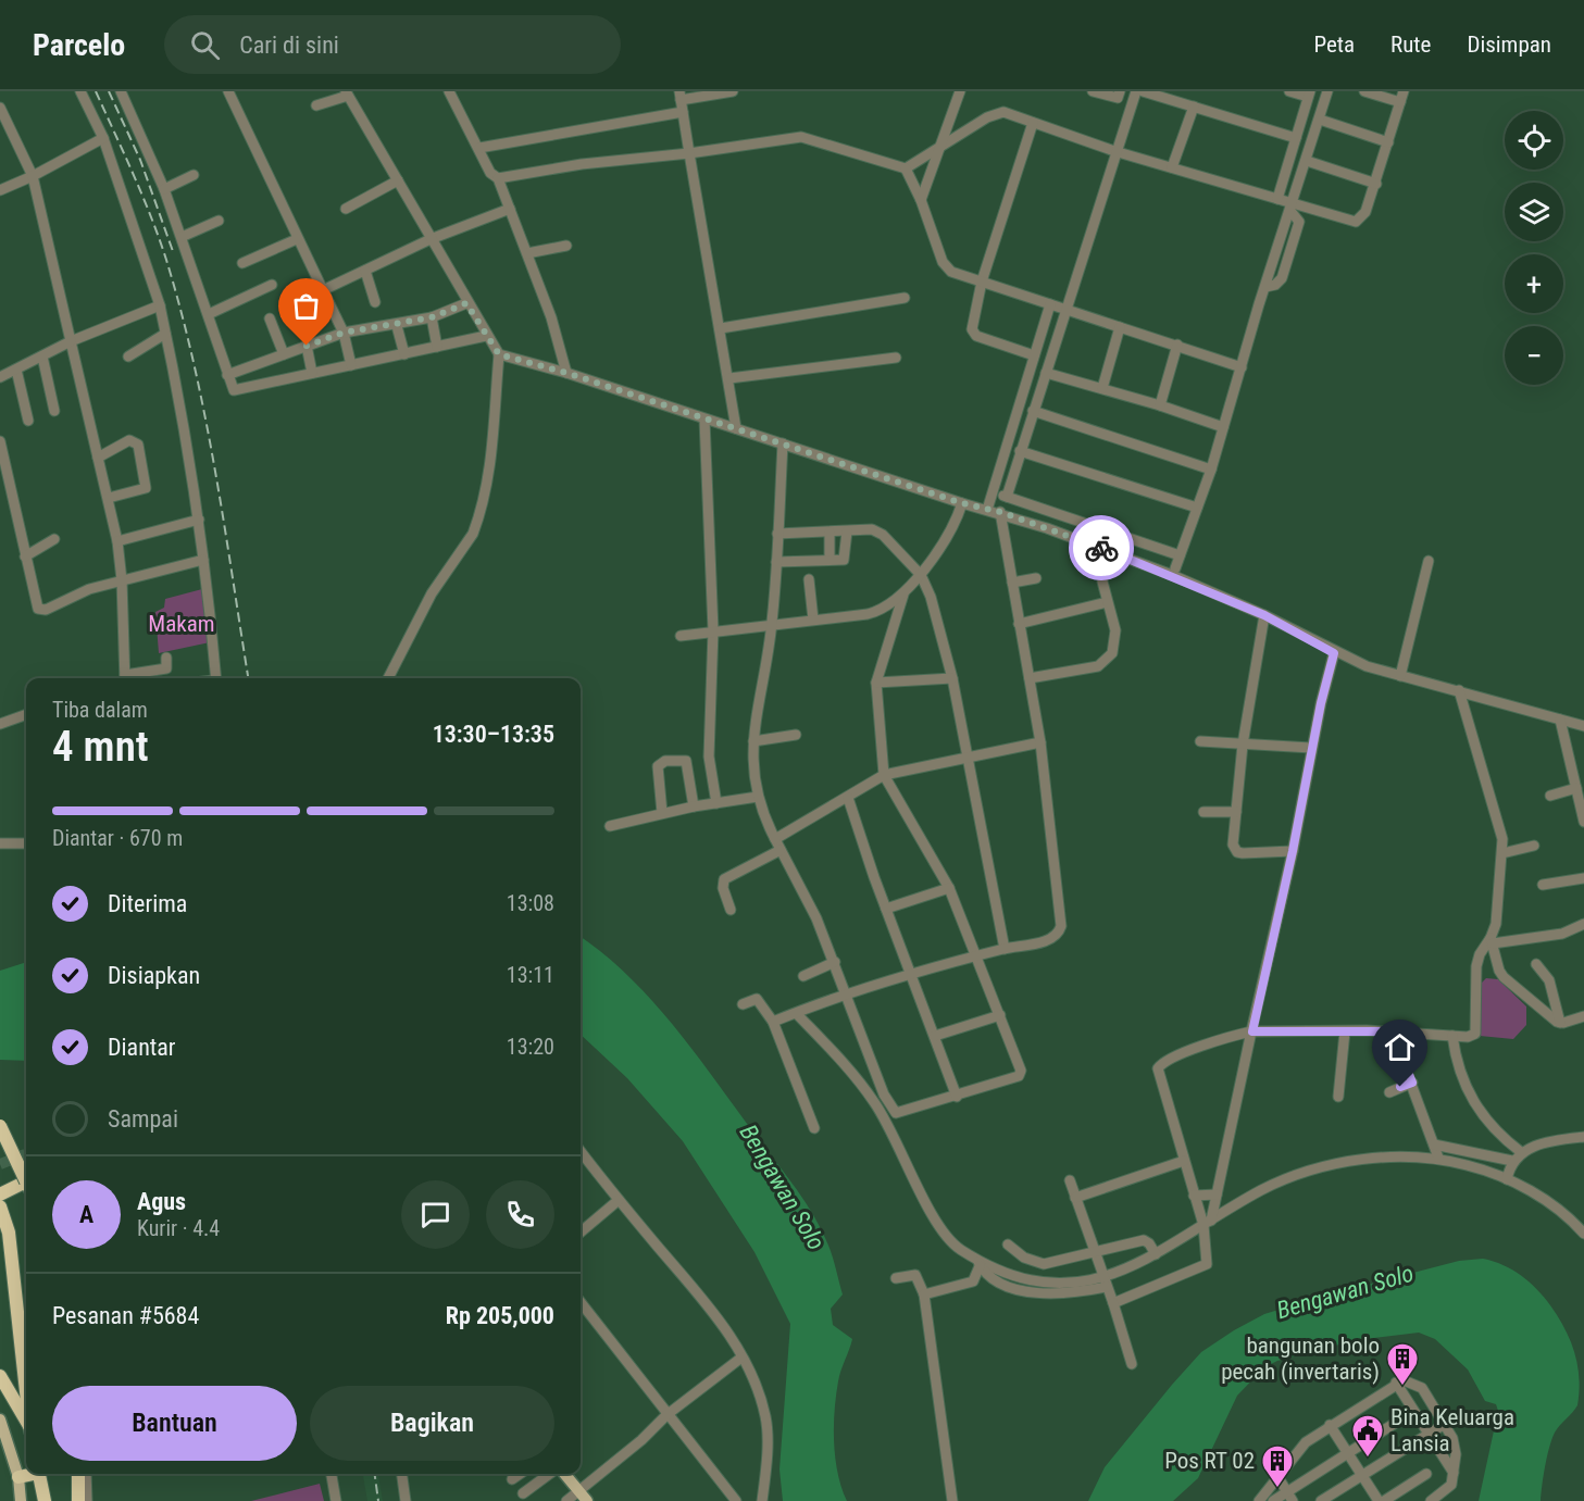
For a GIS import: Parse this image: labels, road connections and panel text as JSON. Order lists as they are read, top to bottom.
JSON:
{
  "water": ["Bengawan Solo"],
  "parks": ["Makam"],
  "places": {
    "building": ["bangunan bolo pecah (invertaris)", "Pos RT 02"],
    "public building": ["Bina Keluarga Lansia"]
  },
  "page": {
    "header": "Parcelo",
    "search": "Cari di sini",
    "nav": ["Peta", "Rute", "Disimpan"],
    "map_buttons": ["+", "−"],
    "heading": ["4 mnt", "Tiba dalam", "13:30–13:35"],
    "panel": [
      "Agus",
      "Kurir · 4.4",
      "Pesanan #5684",
      "Rp 205,000"
    ],
    "bar": "Diantar · 670 m",
    "list": [
      ["Diterima", "13:08"],
      ["Disiapkan", "13:11"],
      ["Diantar", "13:20"],
      "Sampai"
    ],
    "round": "A",
    "buttons": ["Bantuan", "Bagikan"]
  }
}
